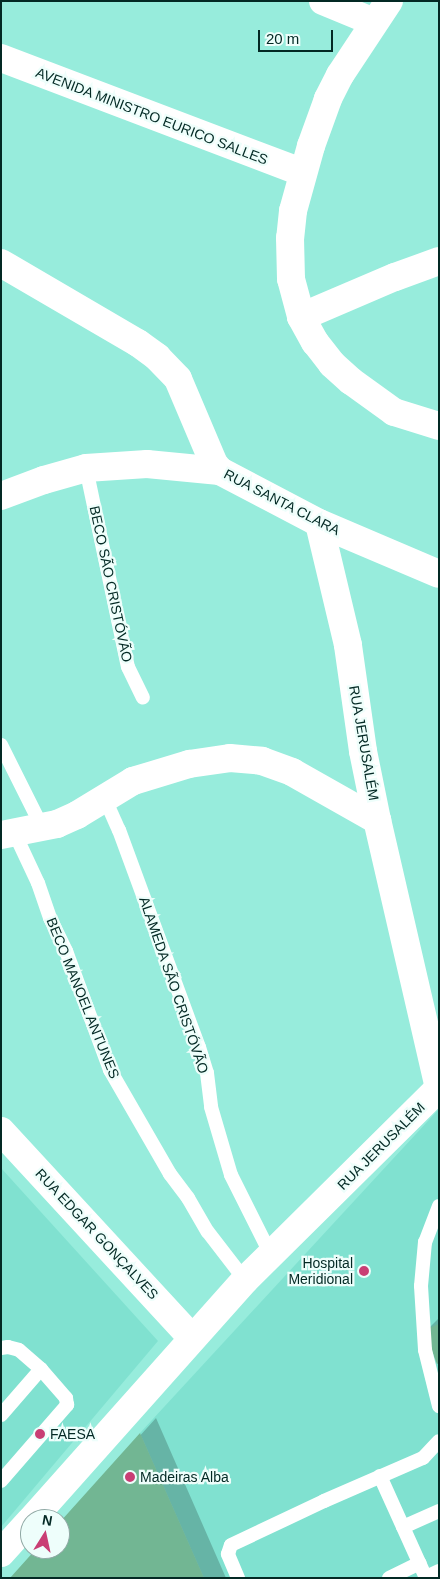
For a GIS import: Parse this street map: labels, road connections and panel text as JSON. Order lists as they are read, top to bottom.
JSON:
{
  "streets": {
    "street": [
      "AVENIDA MINISTRO EURICO SALLES",
      "RUA SANTA CLARA",
      "RUA JERUSALÉM",
      "RUA EDGAR GONÇALVES"
    ],
    "lane": ["BECO SÃO CRISTÓVÃO", "ALAMEDA SÃO CRISTÓVÃO", "BECO MANOEL ANTUNES"]
  },
  "crossings": [
    ["RUA SANTA CLARA", "RUA JERUSALÉM"],
    ["RUA JERUSALÉM", "ALAMEDA SÃO CRISTÓVÃO"],
    ["RUA JERUSALÉM", "BECO MANOEL ANTUNES"],
    ["RUA JERUSALÉM", "RUA EDGAR GONÇALVES"]
  ],
  "places": ["Hospital Meridional", "FAESA", "Madeiras Alba"],
  "scale_bar": "20 m",
  "north": "top"
}
